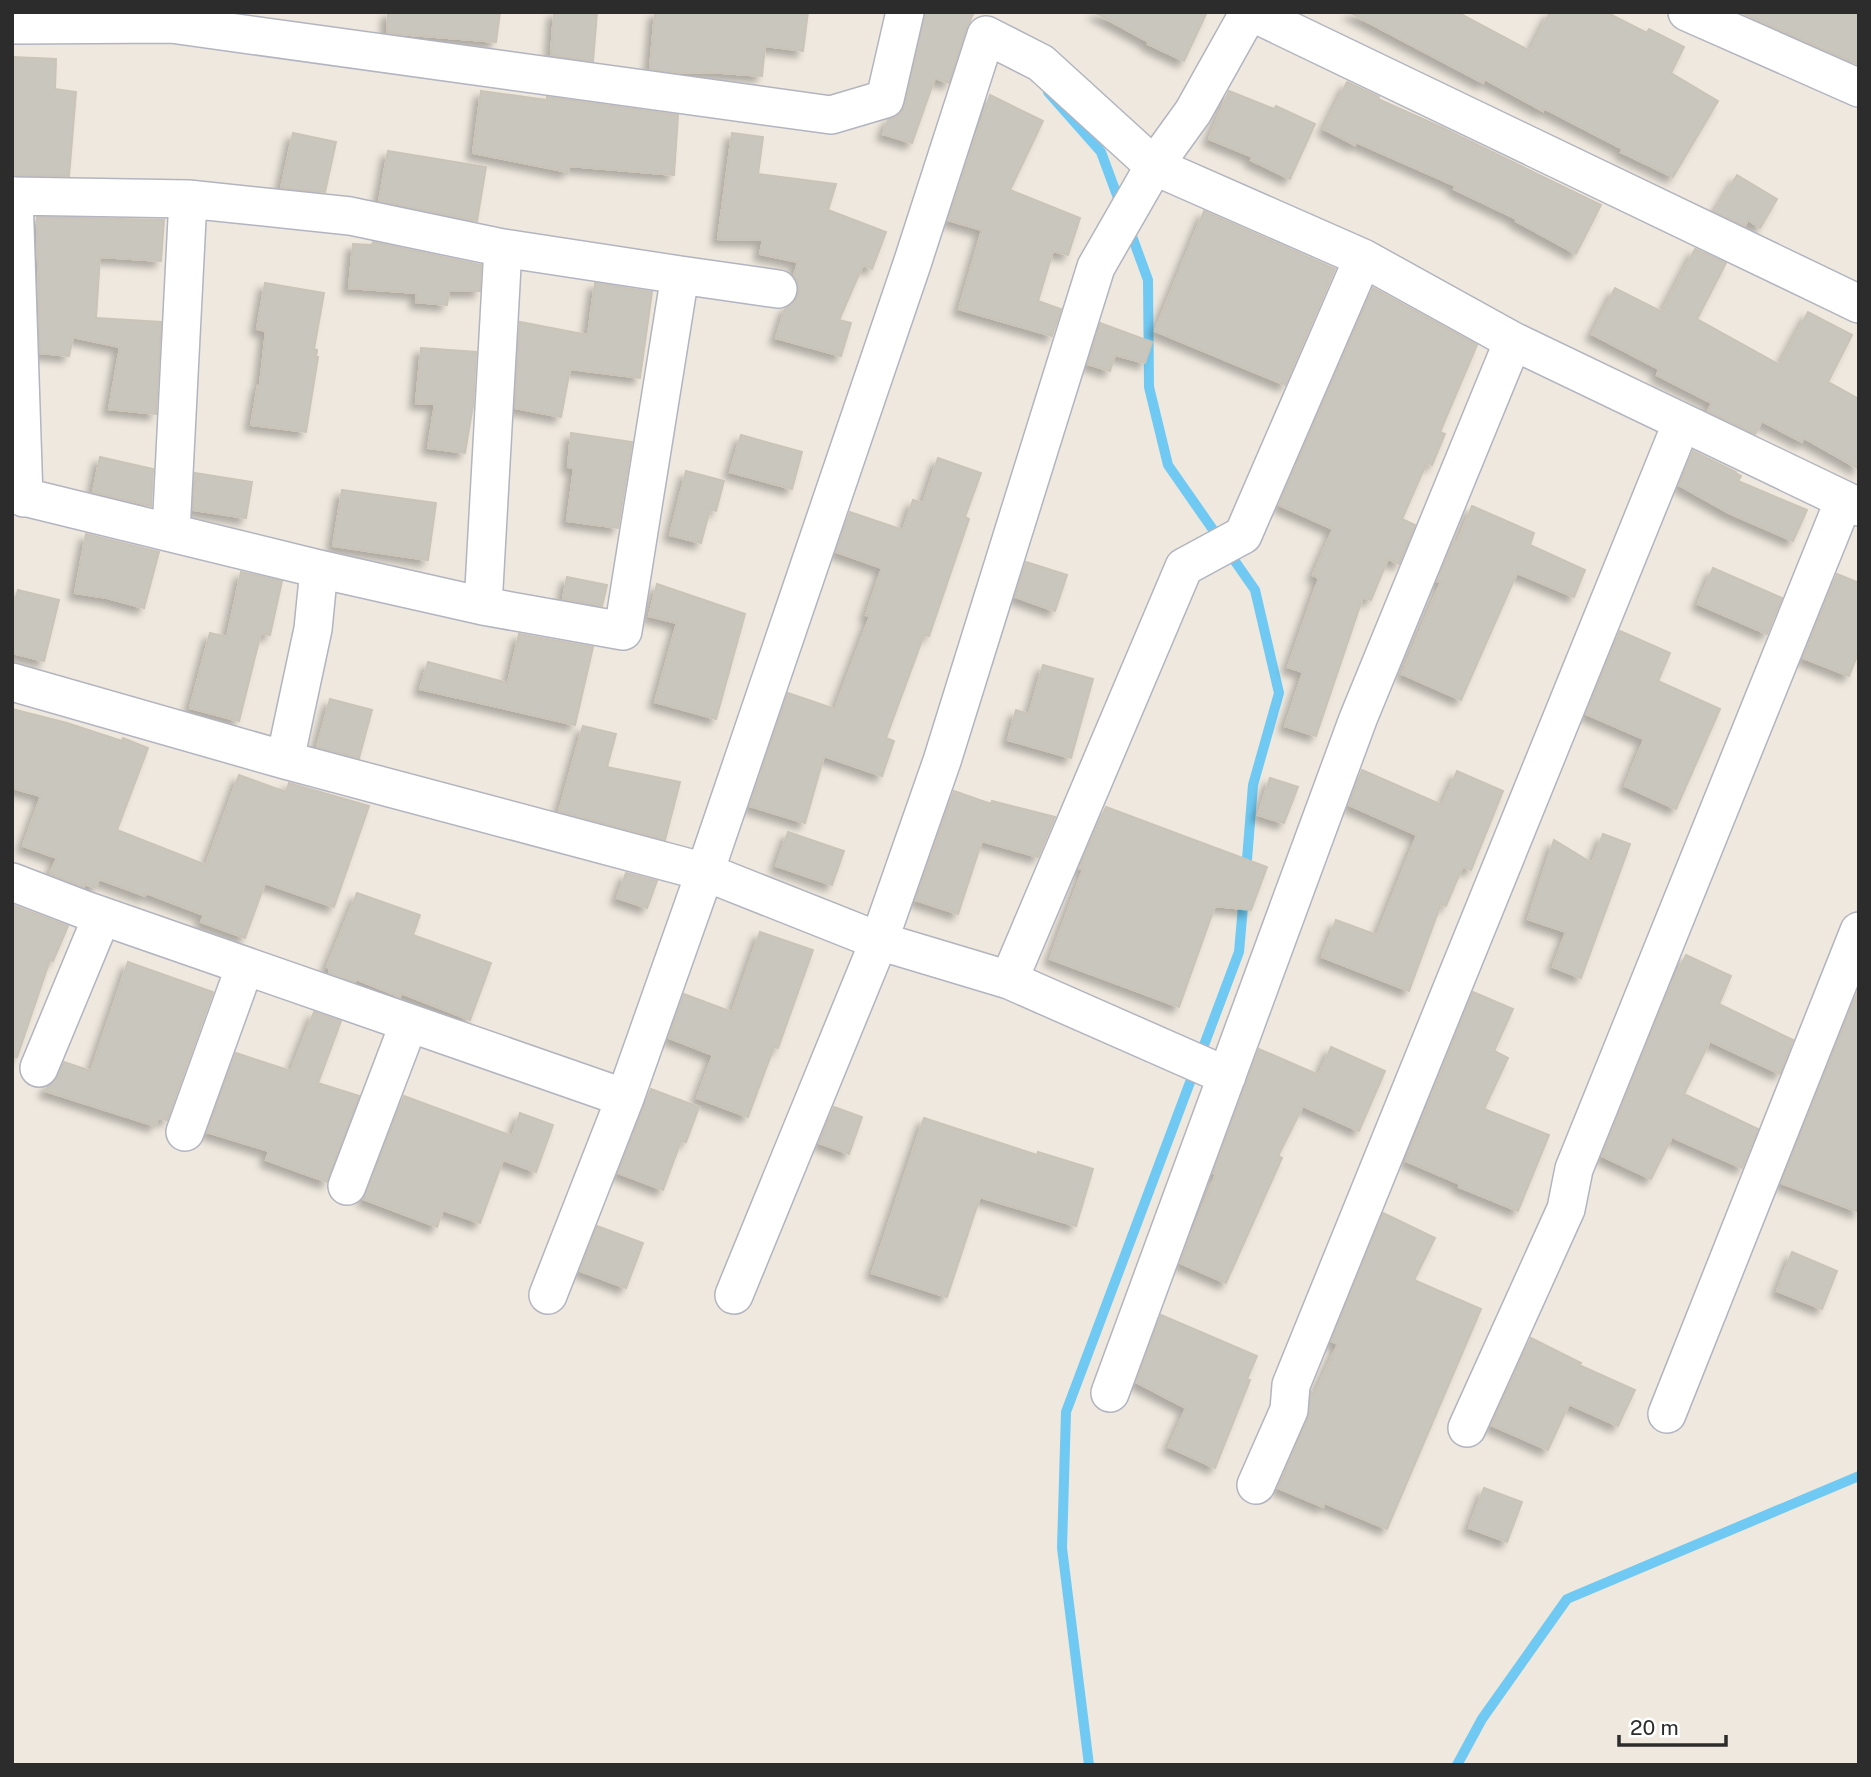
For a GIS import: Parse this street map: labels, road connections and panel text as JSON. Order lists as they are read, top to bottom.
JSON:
{
  "scale_bar": "20 m"
}
